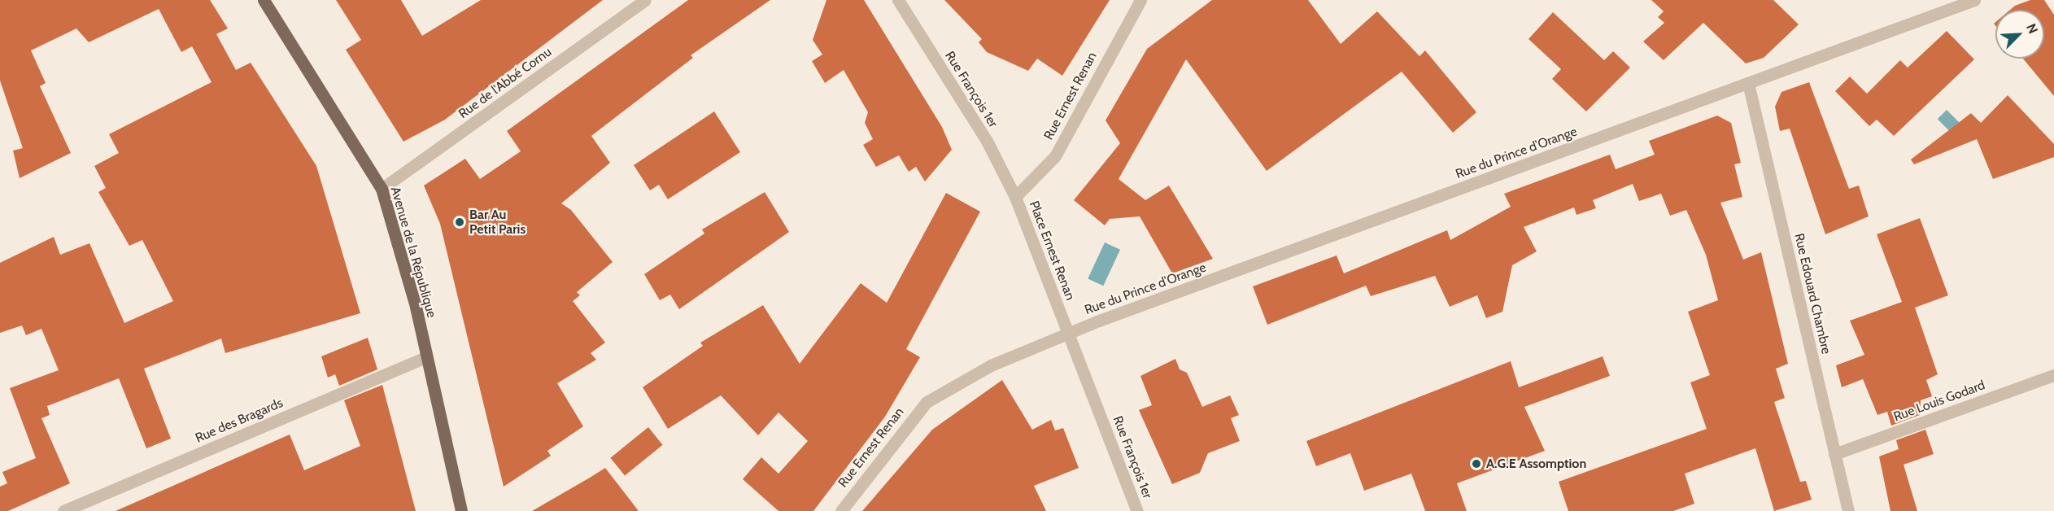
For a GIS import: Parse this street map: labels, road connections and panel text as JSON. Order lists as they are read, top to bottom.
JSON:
{
  "streets": {
    "main road": ["Avenue de la République"],
    "street": [
      "Rue de l'Abbé Cornu",
      "Rue François 1er",
      "Rue Ernest Renan",
      "Rue du Prince d'Orange",
      "Place Ernest Renan",
      "Rue Edouard Chambre",
      "Rue Louis Godard",
      "Rue des Bragards"
    ]
  },
  "crossings": [
    ["Rue de l'Abbé Cornu", "Avenue de la République"],
    ["Rue François 1er", "Rue Ernest Renan"],
    ["Rue François 1er", "Rue du Prince d'Orange"],
    ["Rue François 1er", "Place Ernest Renan"],
    ["Rue Ernest Renan", "Rue du Prince d'Orange"],
    ["Rue Ernest Renan", "Place Ernest Renan"],
    ["Rue du Prince d'Orange", "Place Ernest Renan"],
    ["Rue du Prince d'Orange", "Rue Edouard Chambre"],
    ["Avenue de la République", "Rue des Bragards"],
    ["Rue Edouard Chambre", "Rue Louis Godard"]
  ],
  "places": ["Bar Au Petit Paris", "A.G.E Assomption"],
  "north": "top right"
}
